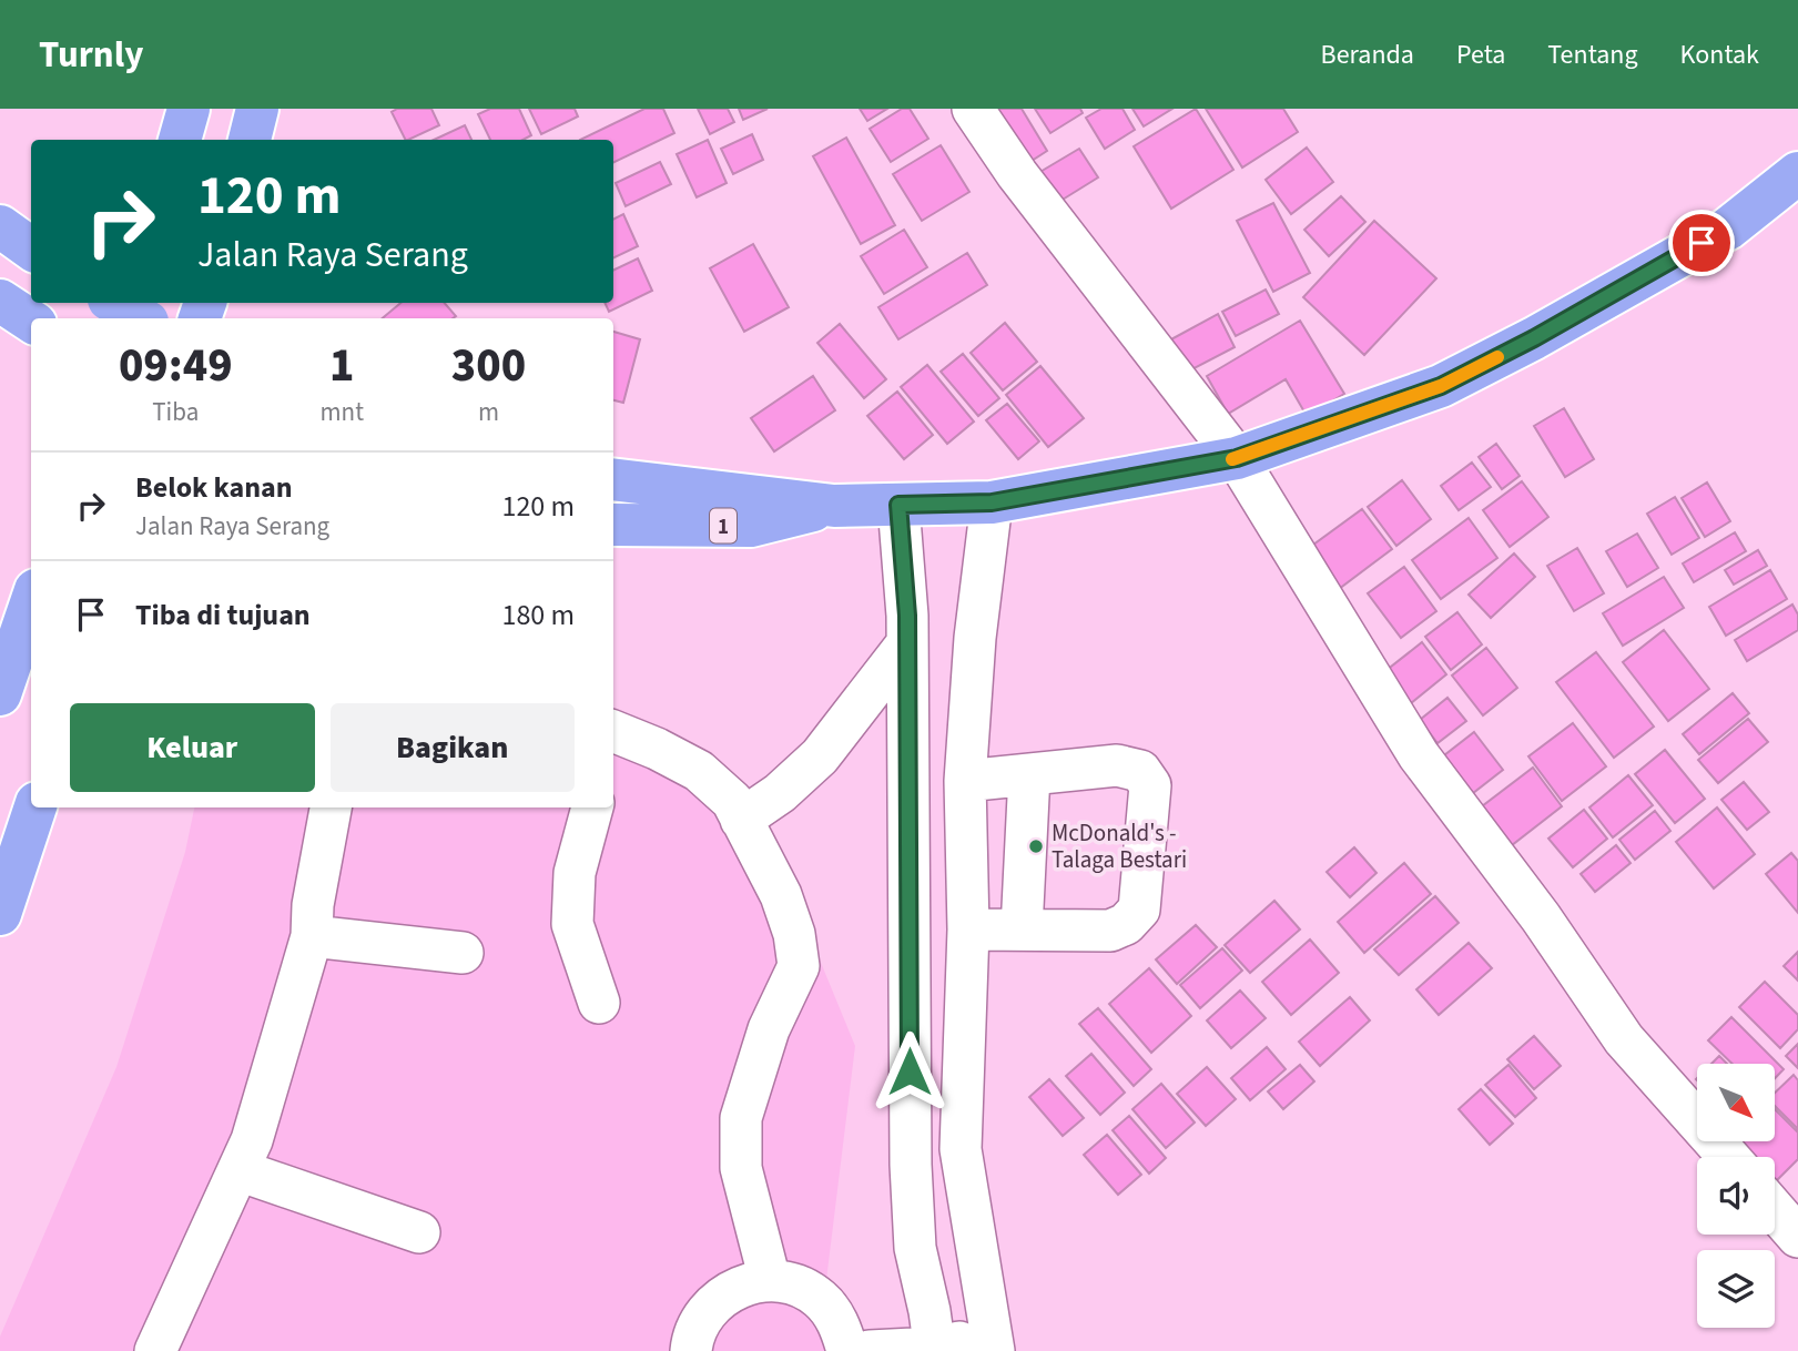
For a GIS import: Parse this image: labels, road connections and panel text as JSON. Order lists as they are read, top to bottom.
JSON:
{
  "streets": {
    "highway": ["1"]
  },
  "places": ["McDonald's - Talaga Bestari"],
  "north": "bottom right",
  "page": {
    "header": "Turnly",
    "nav": [
      "Beranda",
      "Peta",
      "Tentang",
      "Kontak"
    ],
    "turn": ["120 m", "Jalan Raya Serang"],
    "eta": [
      "09:49",
      "Tiba",
      "1",
      "mnt",
      "300",
      "m"
    ],
    "list": [
      {
        "name": "Belok kanan",
        "note": "Jalan Raya Serang",
        "value": "120 m"
      },
      {
        "name": "Tiba di tujuan",
        "value": "180 m"
      }
    ],
    "buttons": ["Keluar", "Bagikan"]
  }
}
